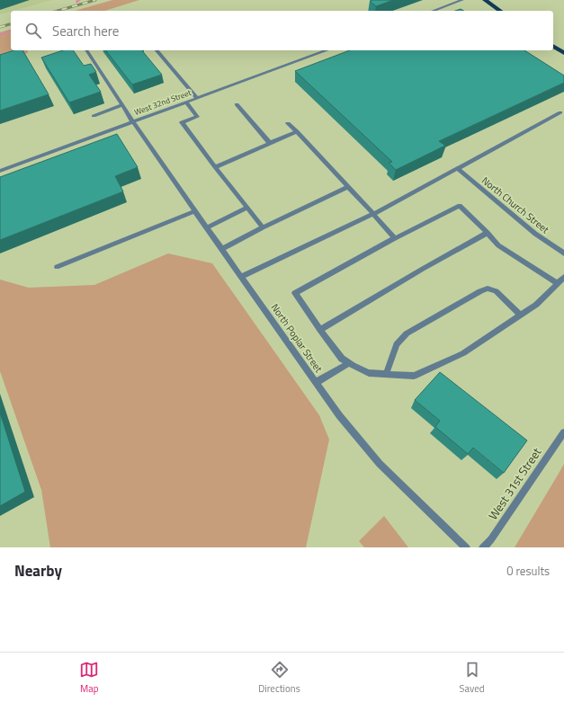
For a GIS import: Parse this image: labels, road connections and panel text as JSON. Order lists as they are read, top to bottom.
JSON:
{
  "streets": {
    "street": [
      "West 32nd Street",
      "North Church Street",
      "North Poplar Street",
      "West 31st Street"
    ]
  },
  "crossings": [
    ["West 32nd Street", "North Poplar Street"]
  ],
  "page": {
    "search": "Search here",
    "heading": ["Nearby", "0 results"],
    "nav": ["Map", "Directions", "Saved"]
  }
}
